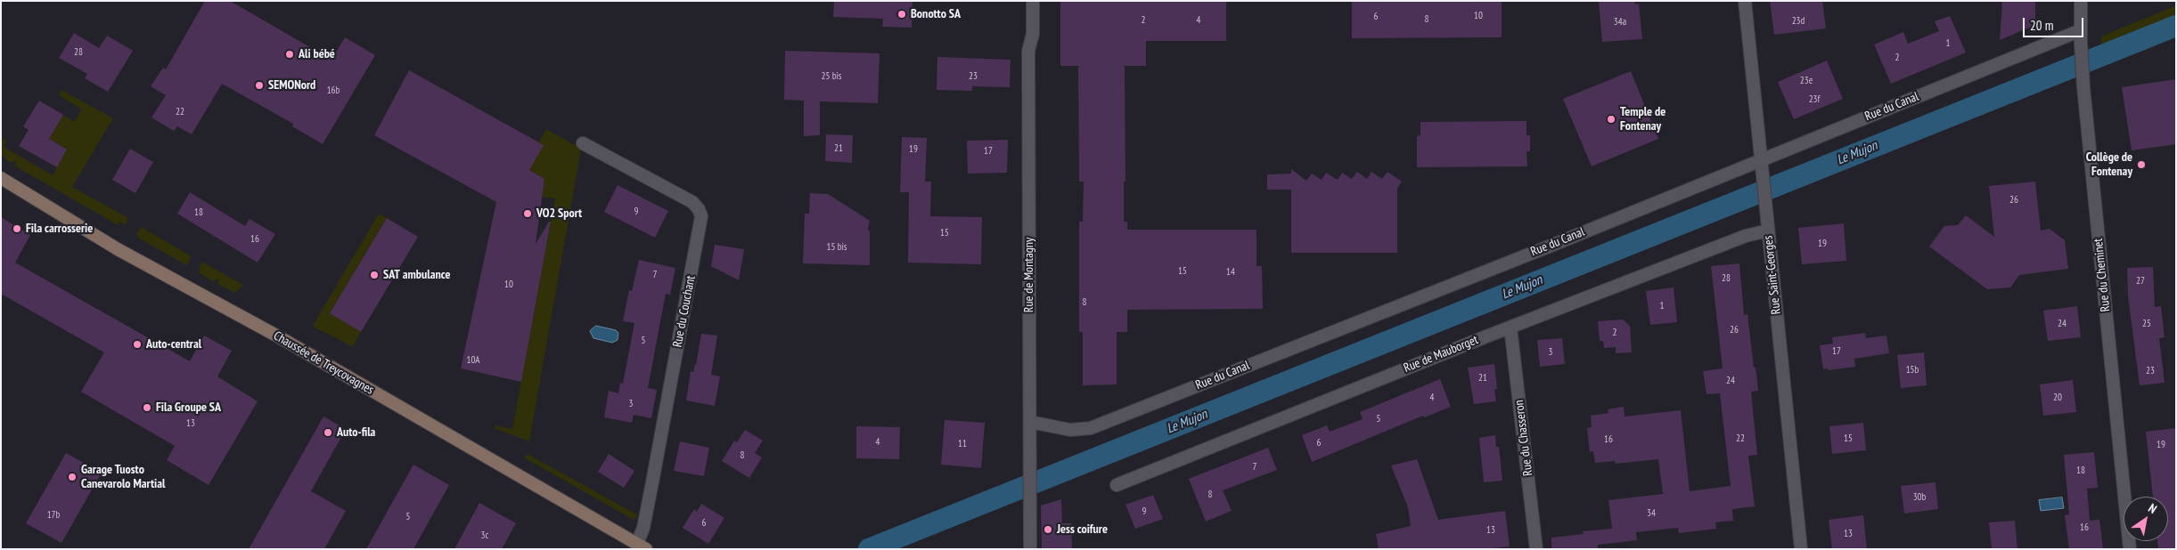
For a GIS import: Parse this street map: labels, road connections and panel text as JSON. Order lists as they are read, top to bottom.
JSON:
{
  "streets": {
    "main road": ["Chaussée de Treycovagnes"],
    "street": [
      "Rue du Canal",
      "Rue de Montagny",
      "Rue Saint-Georges",
      "Rue du Cheminet",
      "Rue du Couchant",
      "Rue de Mauborget",
      "Rue du Chasseron"
    ]
  },
  "crossings": [
    ["Rue du Canal", "Rue de Montagny"],
    ["Rue du Canal", "Rue Saint-Georges"],
    ["Rue du Canal", "Rue du Cheminet"],
    ["Rue Saint-Georges", "Rue de Mauborget"],
    ["Rue du Couchant", "Chaussée de Treycovagnes"],
    ["Rue de Mauborget", "Rue du Chasseron"]
  ],
  "water": ["Le Mujon"],
  "places": [
    "Bonotto SA",
    "Ali bébé",
    "SEMONord",
    "Temple de Fontenay",
    "Collège de Fontenay",
    "VO2 Sport",
    "Fila carrosserie",
    "SAT ambulance",
    "Auto-central",
    "Fila Groupe SA",
    "Auto-fila",
    "Garage Tuosto Canevarolo Martial",
    "Jess coifure"
  ],
  "house_numbers": [
    "10",
    "6",
    "8",
    "2",
    "4",
    "23d",
    "34a",
    "1",
    "28",
    "2",
    "25 bis",
    "23",
    "23e",
    "16b",
    "23f",
    "22",
    "21",
    "19",
    "17",
    "26",
    "9",
    "18",
    "15",
    "16",
    "19",
    "15 bis",
    "15",
    "14",
    "7",
    "28",
    "27",
    "10",
    "8",
    "1",
    "24",
    "25",
    "26",
    "2",
    "5",
    "17",
    "3",
    "10A",
    "15b",
    "23",
    "21",
    "24",
    "4",
    "20",
    "3",
    "5",
    "13",
    "22",
    "15",
    "16",
    "4",
    "6",
    "11",
    "19",
    "8",
    "7",
    "18",
    "8",
    "30b",
    "9",
    "34",
    "17b",
    "5",
    "6",
    "16",
    "13",
    "13",
    "3c"
  ],
  "scale_bar": "20 m",
  "north": "top right"
}
